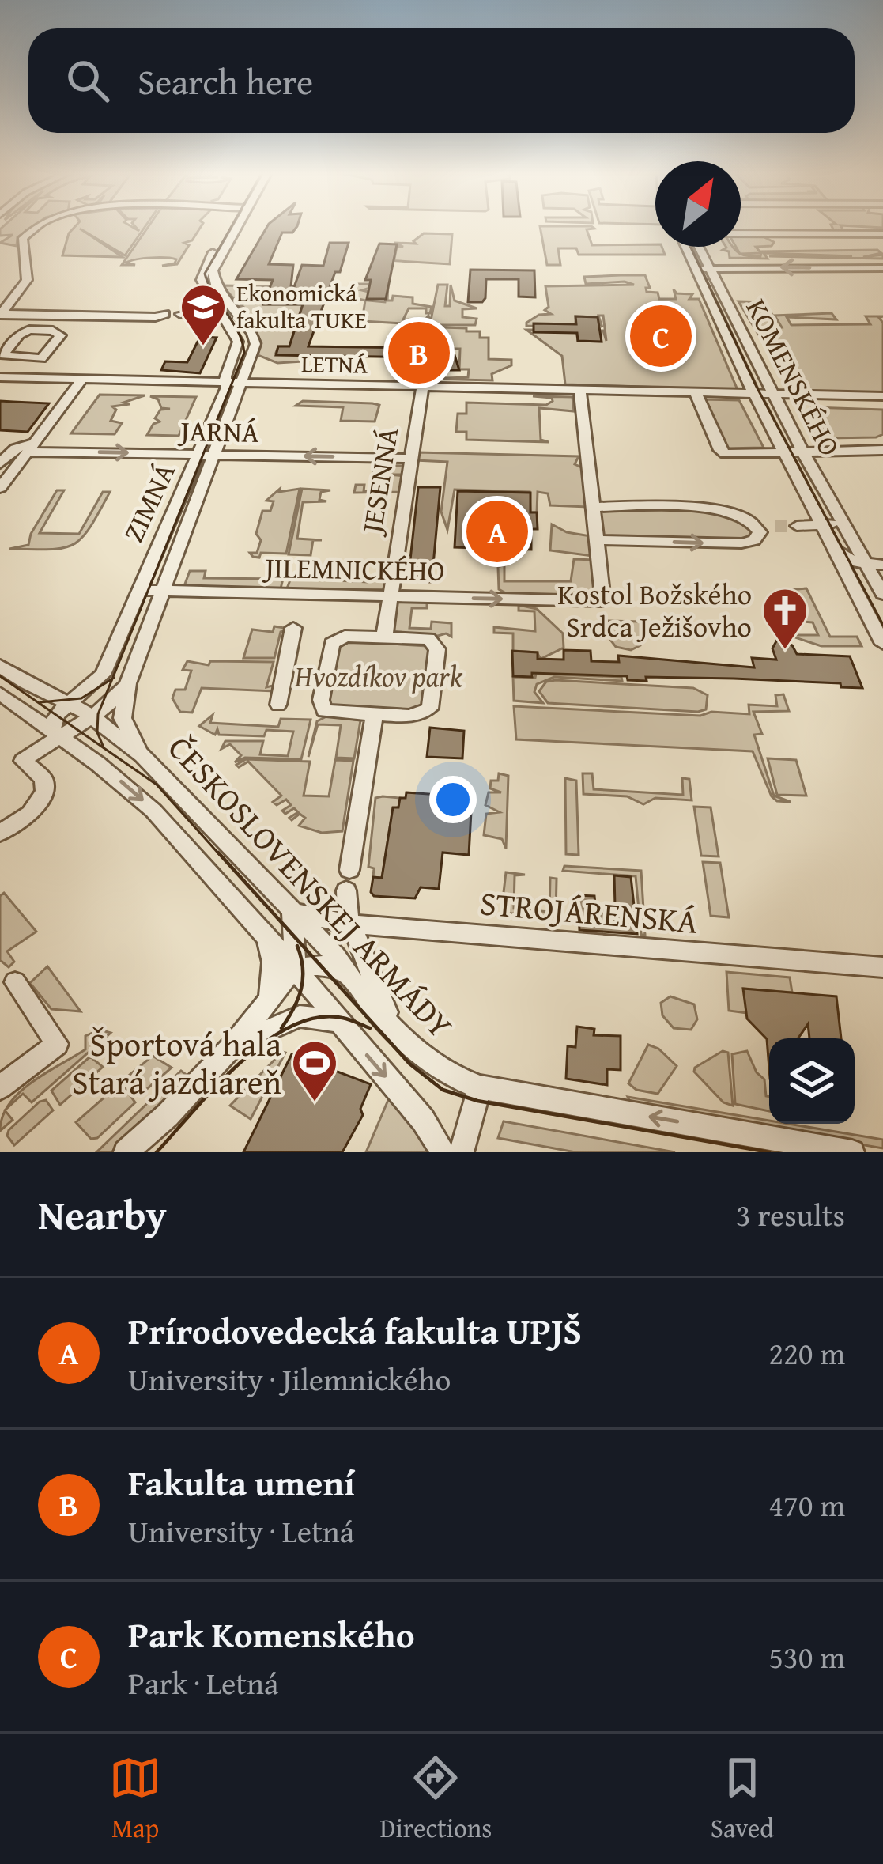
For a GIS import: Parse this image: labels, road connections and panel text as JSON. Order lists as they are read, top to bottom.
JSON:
{
  "streets": {
    "street": [
      "LETNÁ",
      "KOMENSKÉHO",
      "JARNÁ",
      "JESENNÁ",
      "ZIMNÁ",
      "JILEMNICKÉHO",
      "ČESKOSLOVENSKEJ ARMÁDY",
      "STROJÁRENSKÁ"
    ]
  },
  "crossings": [
    ["LETNÁ", "KOMENSKÉHO"],
    ["LETNÁ", "JESENNÁ"],
    ["LETNÁ", "ZIMNÁ"],
    ["JARNÁ", "JESENNÁ"],
    ["JARNÁ", "ZIMNÁ"],
    ["JESENNÁ", "JILEMNICKÉHO"],
    ["ZIMNÁ", "JILEMNICKÉHO"],
    ["ZIMNÁ", "ČESKOSLOVENSKEJ ARMÁDY"],
    ["ČESKOSLOVENSKEJ ARMÁDY", "STROJÁRENSKÁ"]
  ],
  "one_way": ["ČESKOSLOVENSKEJ ARMÁDY"],
  "parks": ["Hvozdíkov park"],
  "places": {
    "school or university": ["Ekonomická fakulta TUKE"],
    "church": ["Kostol Božského Srdca Ježišovho"],
    "sports": ["Športová hala Stará jazdiareň"]
  },
  "north": "top right",
  "page": {
    "search": "Search here",
    "pins": ["C", "B", "A"],
    "heading": ["Nearby", "3 results"],
    "list": [
      {
        "mark": "A",
        "name": "Prírodovedecká fakulta UPJŠ",
        "note": "University · Jilemnického",
        "value": "220 m"
      },
      {
        "mark": "B",
        "name": "Fakulta umení",
        "note": "University · Letná",
        "value": "470 m"
      },
      {
        "mark": "C",
        "name": "Park Komenského",
        "note": "Park · Letná",
        "value": "530 m"
      }
    ],
    "nav": ["Map", "Directions", "Saved"]
  }
}
